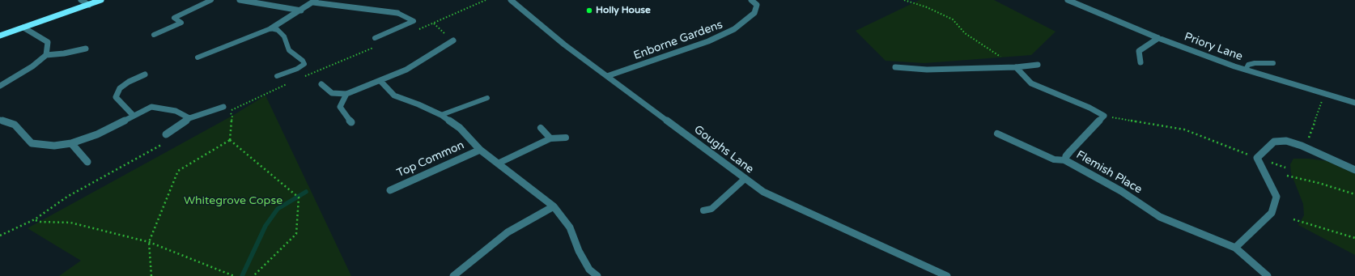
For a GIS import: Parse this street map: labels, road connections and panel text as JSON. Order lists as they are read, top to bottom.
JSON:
{
  "streets": {
    "street": [
      "Enborne Gardens",
      "Priory Lane",
      "Goughs Lane",
      "Top Common",
      "Flemish Place"
    ]
  },
  "crossings": [
    ["Enborne Gardens", "Goughs Lane"]
  ],
  "parks": ["Whitegrove Copse"],
  "places": ["Holly House"]
}
